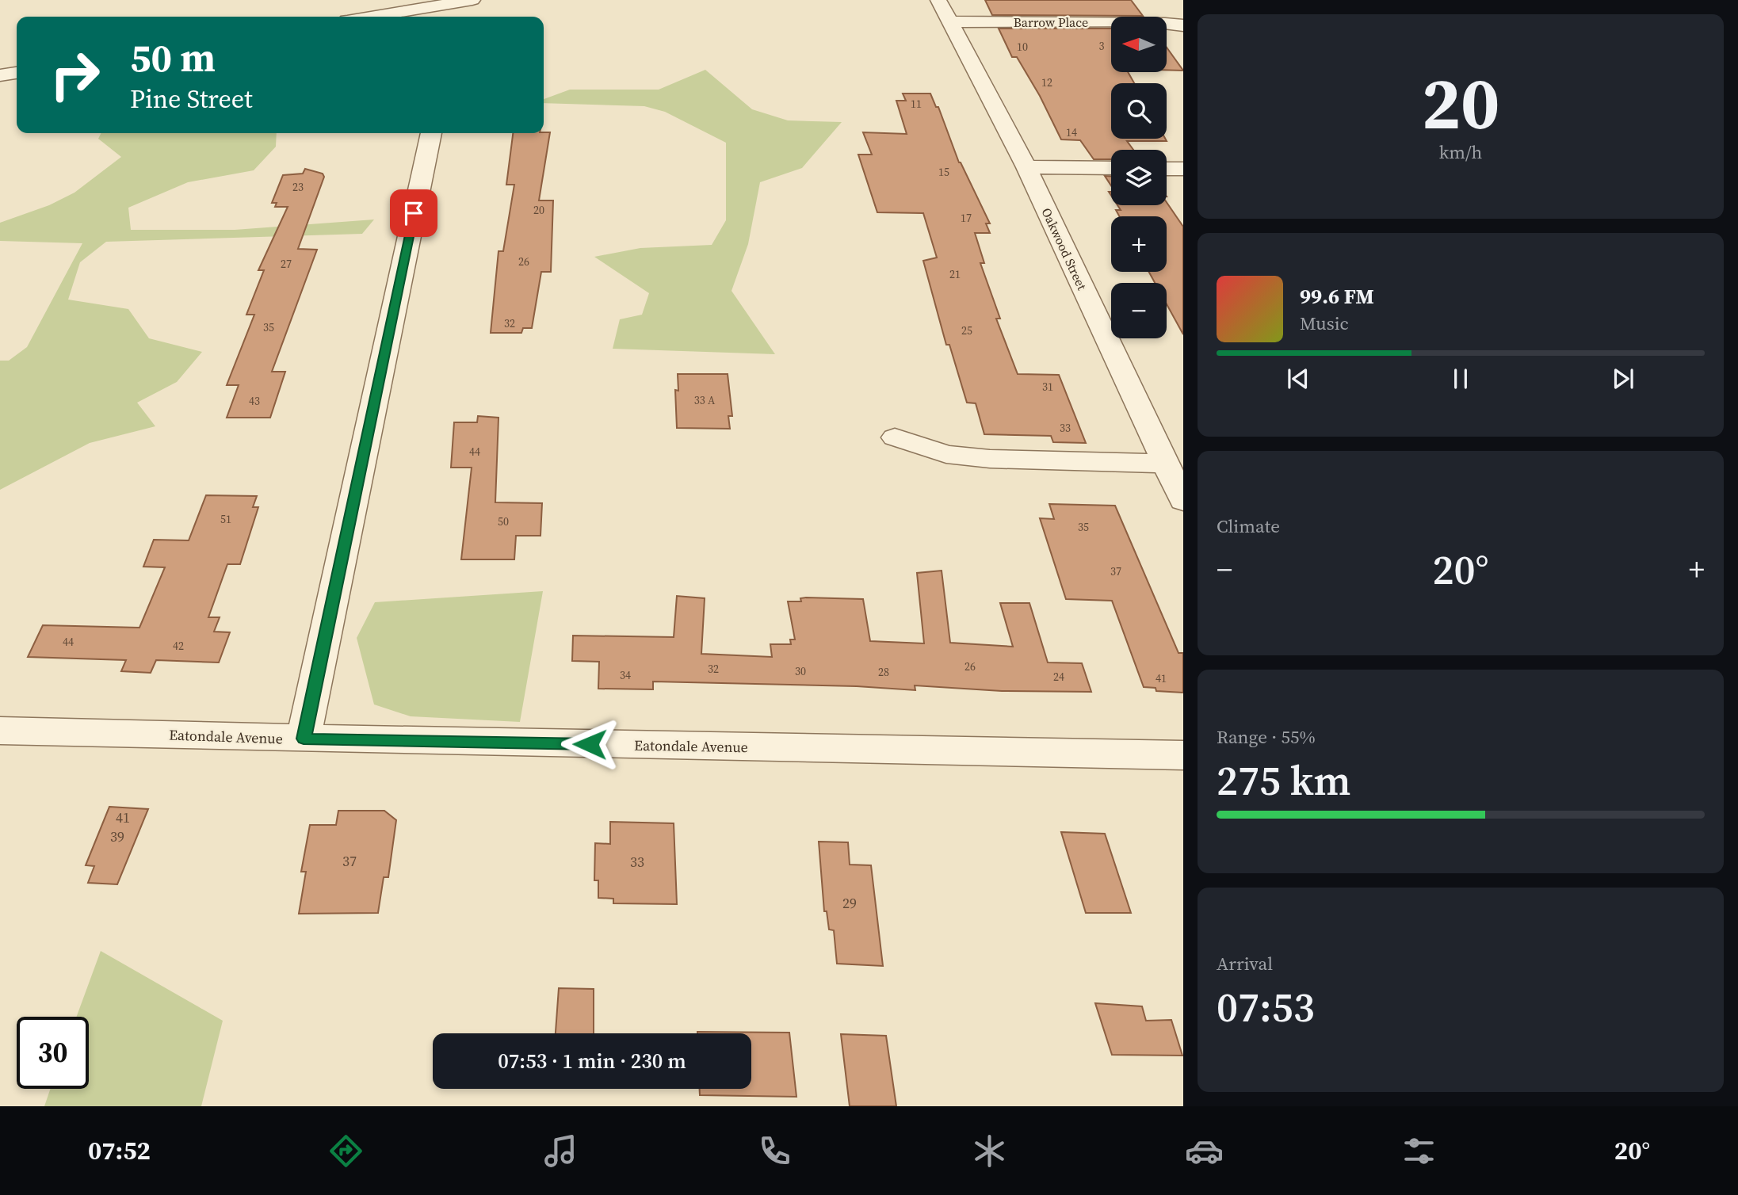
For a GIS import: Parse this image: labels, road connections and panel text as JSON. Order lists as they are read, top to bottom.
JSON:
{
  "streets": {
    "street": ["Barrow Place", "Oakwood Street", "Eatondale Avenue"]
  },
  "crossings": [
    ["Barrow Place", "Oakwood Street"]
  ],
  "house_numbers": [
    "3",
    "10",
    "12",
    "11",
    "14",
    "15",
    "23",
    "20",
    "17",
    "26",
    "27",
    "21",
    "32",
    "35",
    "25",
    "31",
    "33 A",
    "43",
    "33",
    "44",
    "51",
    "50",
    "35",
    "37",
    "44",
    "42",
    "26",
    "32",
    "30",
    "28",
    "34",
    "24",
    "41",
    "41",
    "39",
    "37",
    "33",
    "29"
  ],
  "north": "left",
  "page": {
    "tile": [
      ["20", "km/h"],
      "Climate",
      ["Range · 55%", "275 km"],
      ["Arrival", "07:53"]
    ],
    "map_buttons": ["+", "−"],
    "turn": ["50 m", "Pine Street"],
    "song": ["99.6 FM", "Music"],
    "heat": ["−", "20°", "+"],
    "limit": "30",
    "trip": "07:53 · 1 min · 230 m",
    "tabs": ["07:52", "20°"]
  }
}
